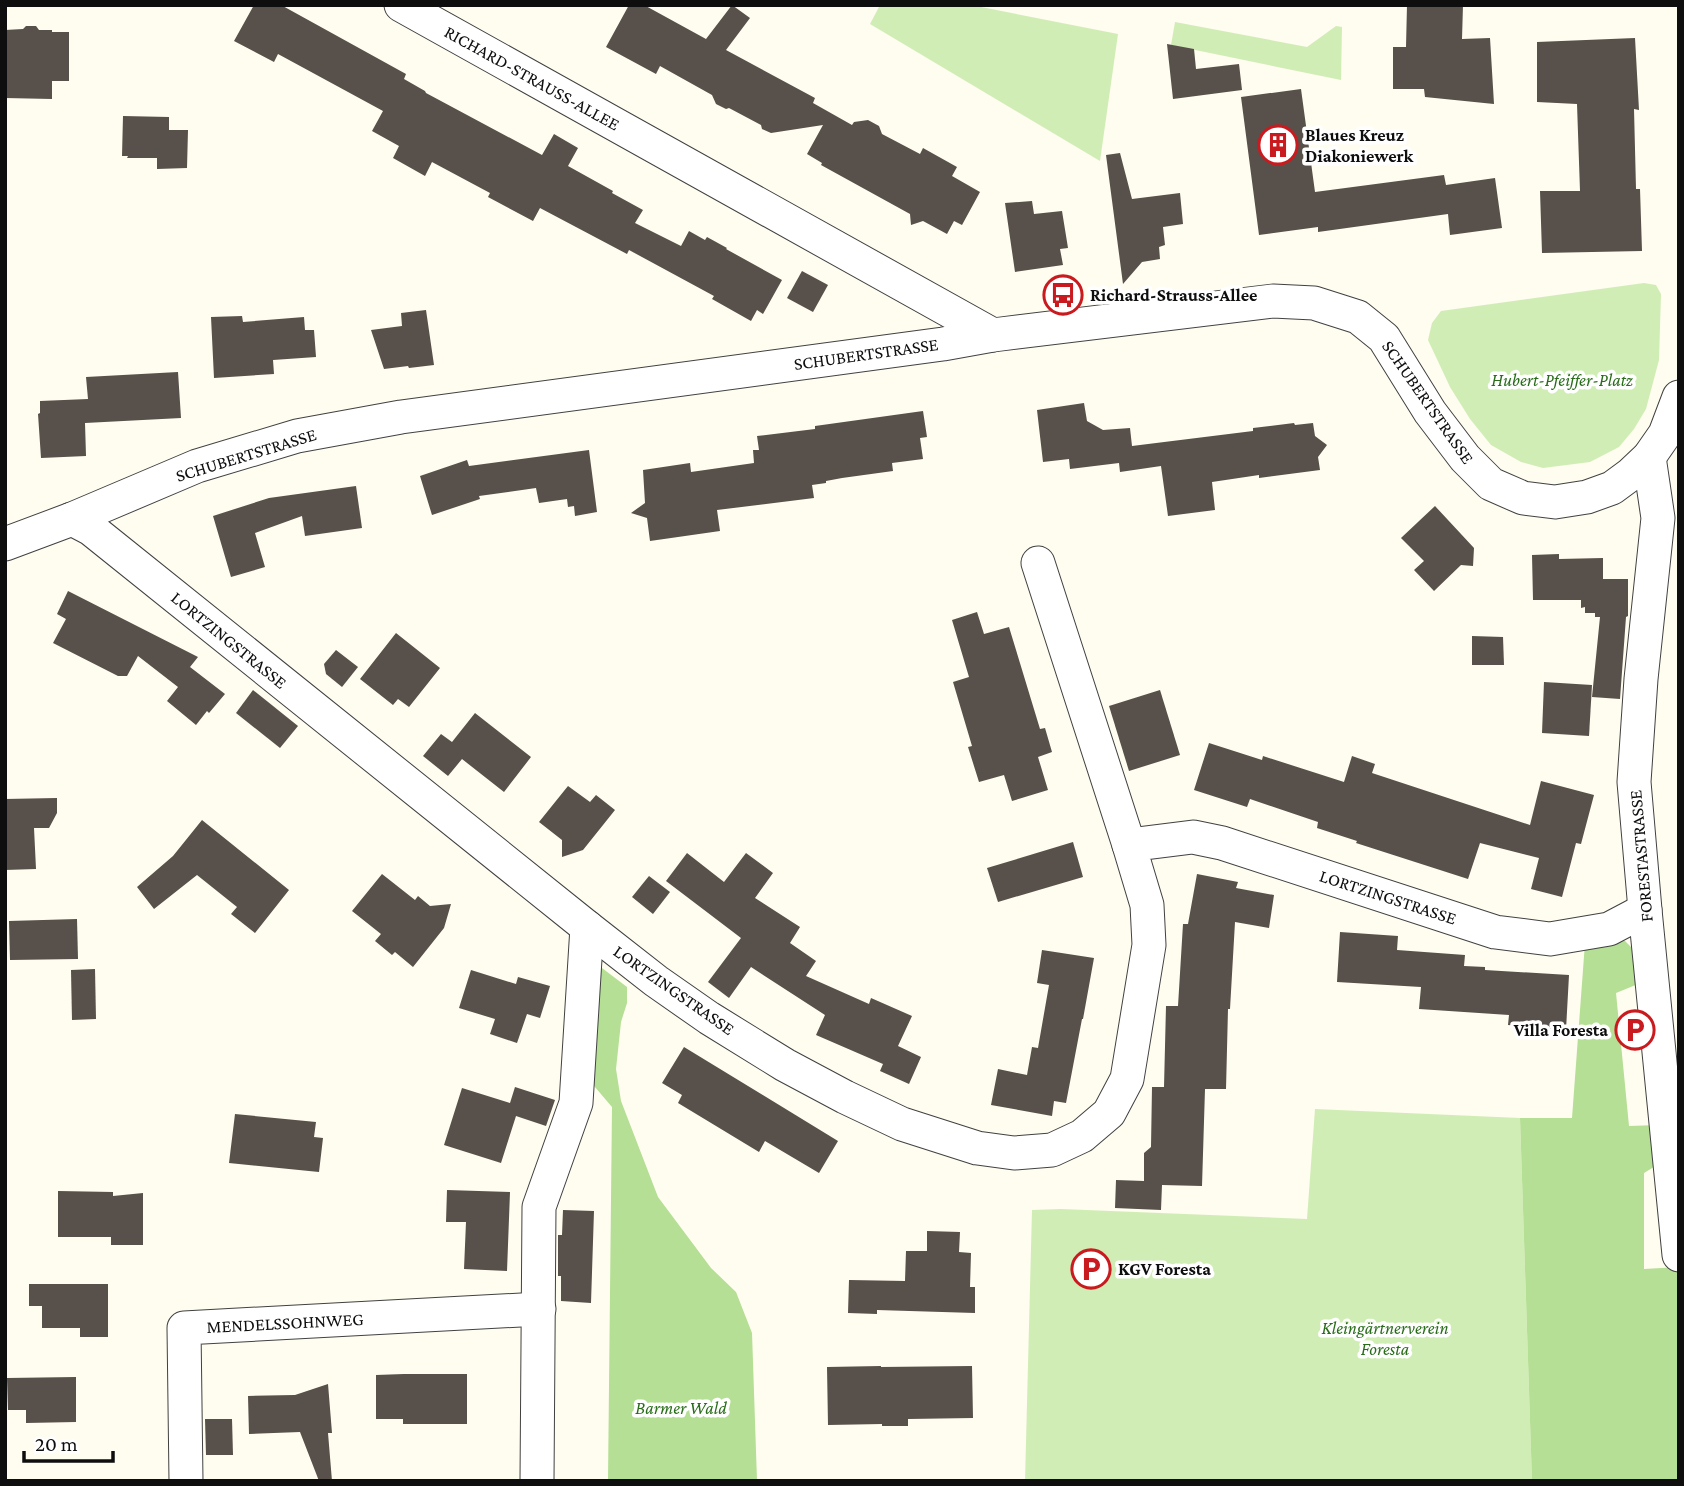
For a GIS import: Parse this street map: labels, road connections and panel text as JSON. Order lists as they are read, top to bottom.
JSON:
{
  "streets": {
    "street": [
      "RICHARD-STRAUSS-ALLEE",
      "SCHUBERTSTRASSE",
      "LORTZINGSTRASSE",
      "FORESTASTRASSE",
      "MENDELSSOHNWEG"
    ]
  },
  "crossings": [
    ["RICHARD-STRAUSS-ALLEE", "SCHUBERTSTRASSE"],
    ["SCHUBERTSTRASSE", "LORTZINGSTRASSE"],
    ["SCHUBERTSTRASSE", "FORESTASTRASSE"],
    ["LORTZINGSTRASSE", "FORESTASTRASSE"]
  ],
  "parks": ["Hubert-Pfeiffer-Platz", "Kleingärtnerverein Foresta", "Barmer Wald"],
  "places": {
    "building": ["Blaues Kreuz Diakoniewerk"],
    "bus stop": ["Richard-Strauss-Allee"],
    "parking": ["Villa Foresta", "KGV Foresta"]
  },
  "scale_bar": "20 m"
}
